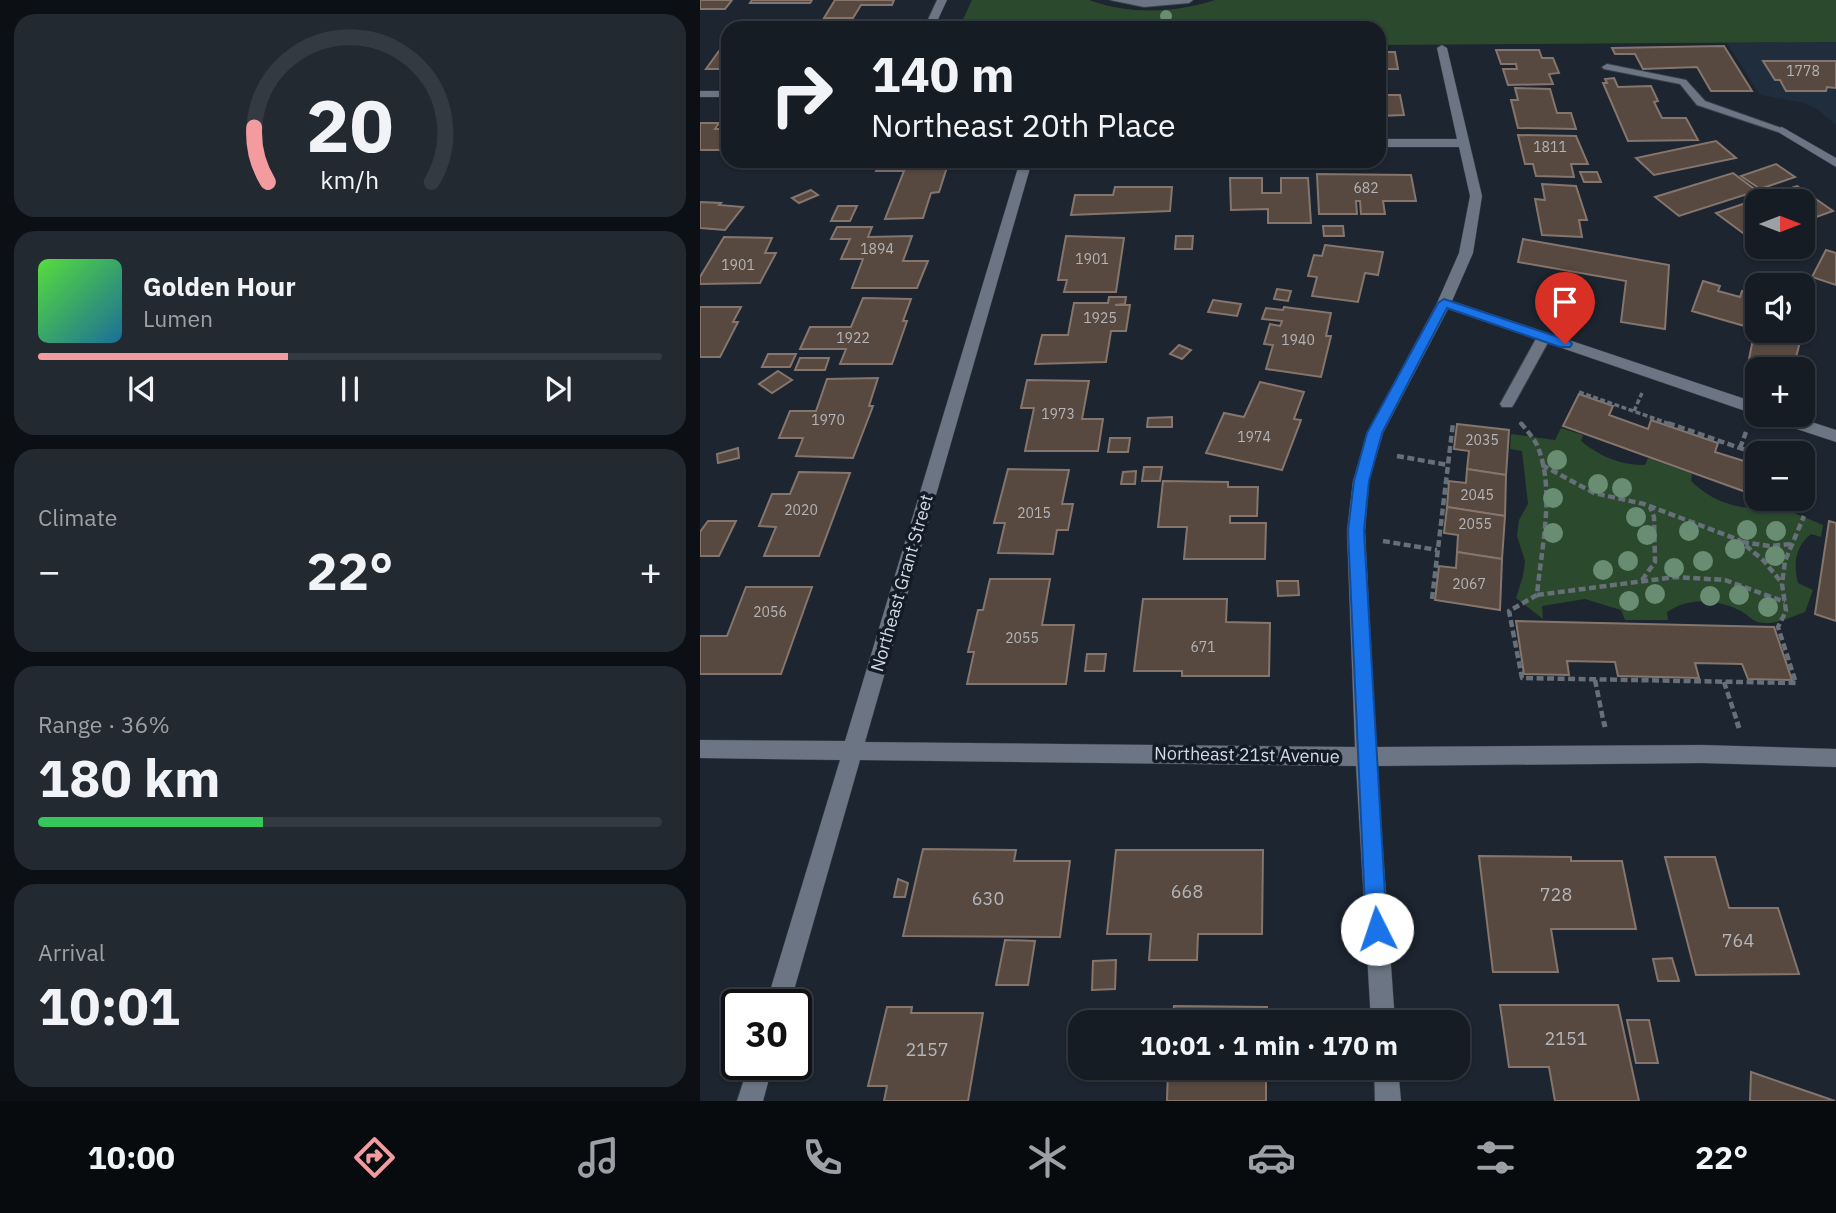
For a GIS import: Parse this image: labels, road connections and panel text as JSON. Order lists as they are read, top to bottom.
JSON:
{
  "streets": {
    "street": ["Northeast Grant Street", "Northeast 21st Avenue"]
  },
  "crossings": [
    ["Northeast Grant Street", "Northeast 21st Avenue"]
  ],
  "house_numbers": [
    "1778",
    "1811",
    "682",
    "1894",
    "1901",
    "1901",
    "1925",
    "1922",
    "1940",
    "1973",
    "1970",
    "1974",
    "2035",
    "2045",
    "2020",
    "2015",
    "2055",
    "2067",
    "2056",
    "2055",
    "671",
    "668",
    "728",
    "630",
    "764",
    "2151",
    "2157"
  ],
  "north": "right",
  "page": {
    "turn": ["140 m", "Northeast 20th Place"],
    "map_buttons": ["+", "−"],
    "song": ["Golden Hour", "Lumen"],
    "tile": [
      "Climate",
      ["Range · 36%", "180 km"],
      ["Arrival", "10:01"]
    ],
    "heat": ["−", "22°", "+"],
    "limit": "30",
    "trip": "10:01 · 1 min · 170 m",
    "tabs": ["10:00", "22°"],
    "gauge": ["20", "km/h"]
  }
}
